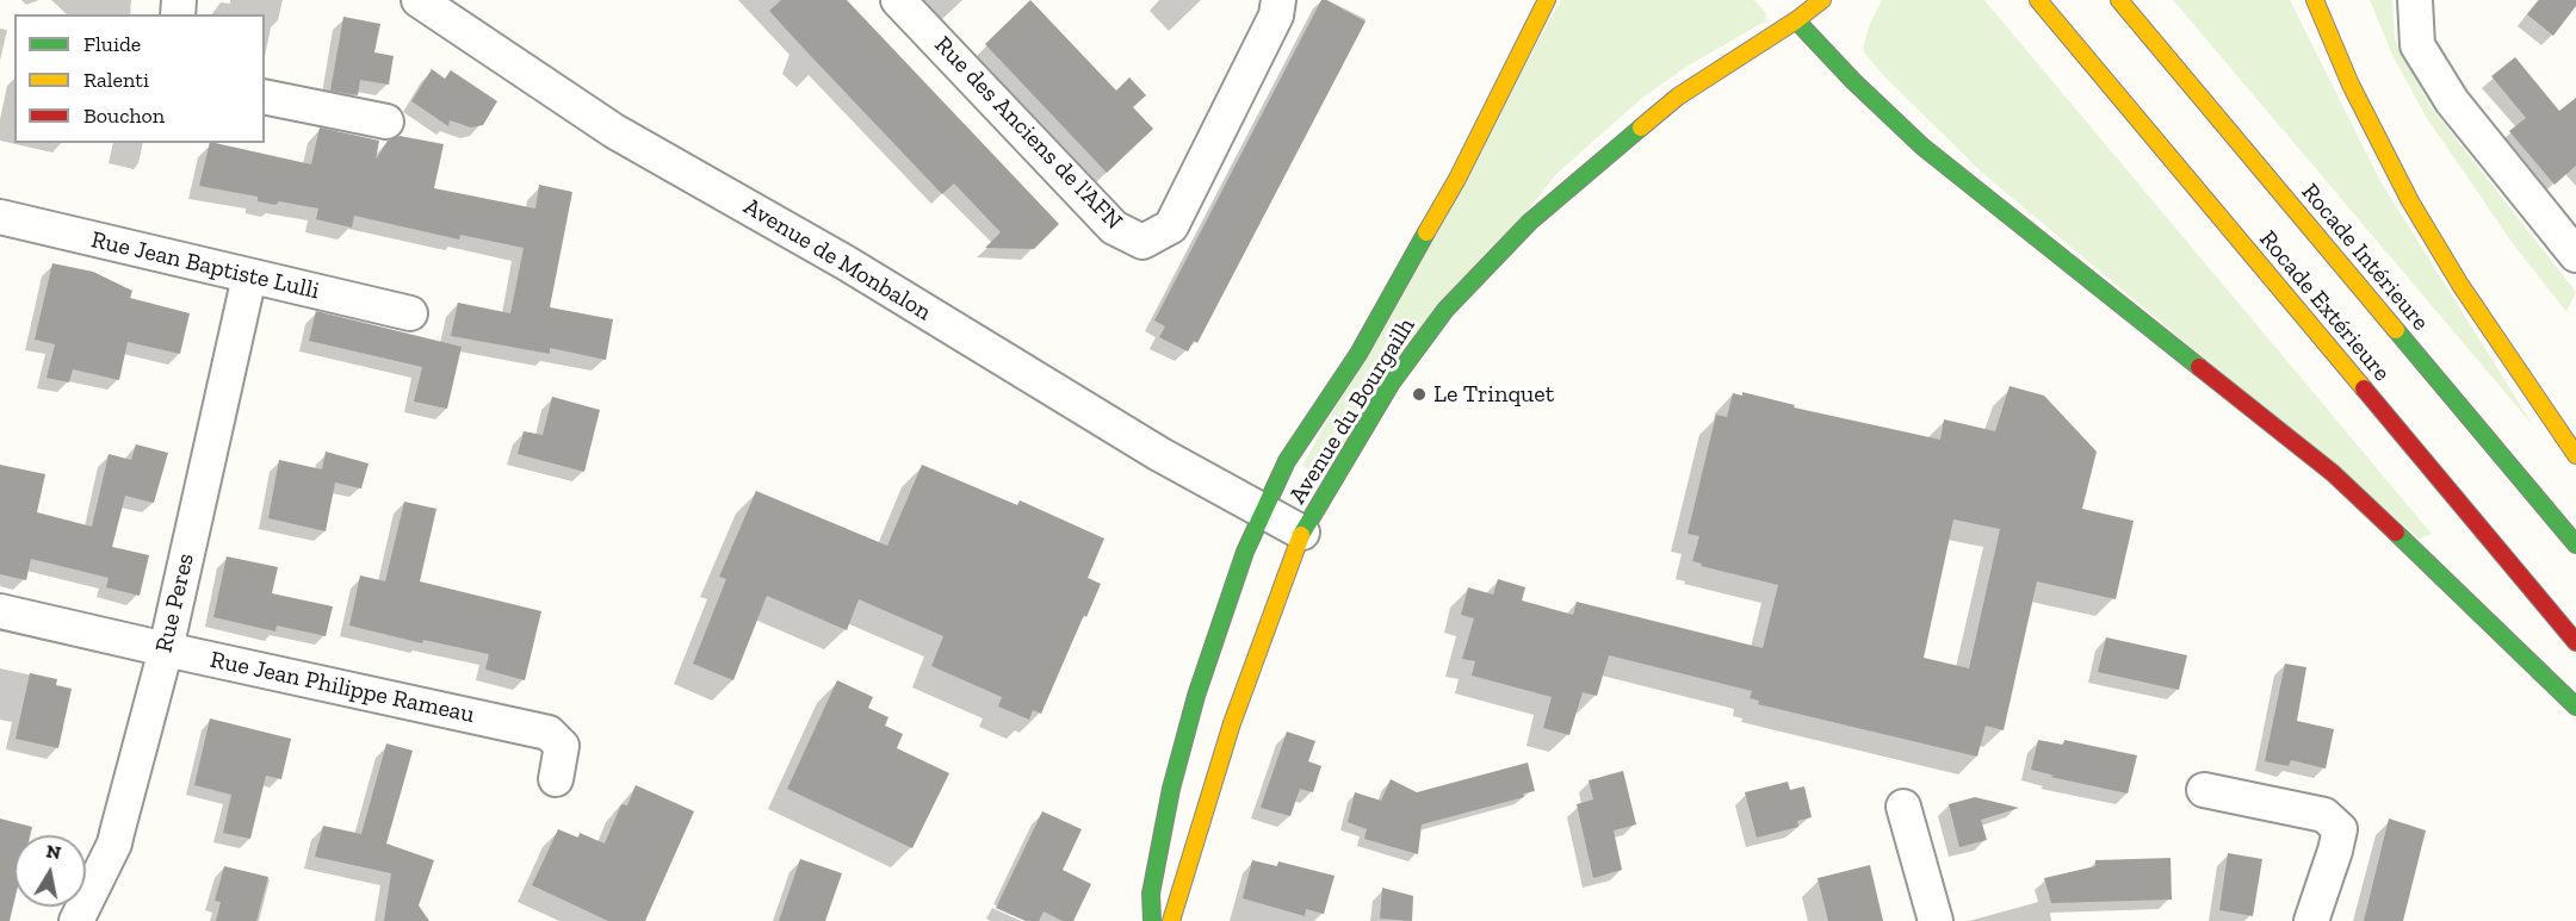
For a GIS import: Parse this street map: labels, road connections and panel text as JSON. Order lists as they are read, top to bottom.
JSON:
{
  "streets": {
    "main road": ["Rocade Intérieure", "Rocade Extérieure", "Avenue du Bourgailh"],
    "street": [
      "Rue des Anciens de l'AFN",
      "Avenue de Monbalon",
      "Rue Jean Baptiste Lulli",
      "Rue Peres",
      "Rue Jean Philippe Rameau"
    ]
  },
  "crossings": [
    ["Avenue de Monbalon", "Avenue du Bourgailh"],
    ["Rue Jean Baptiste Lulli", "Rue Peres"],
    ["Rue Peres", "Rue Jean Philippe Rameau"]
  ],
  "places": ["Le Trinquet"],
  "legend": ["Fluide", "Ralenti", "Bouchon"],
  "north": "top"
}
